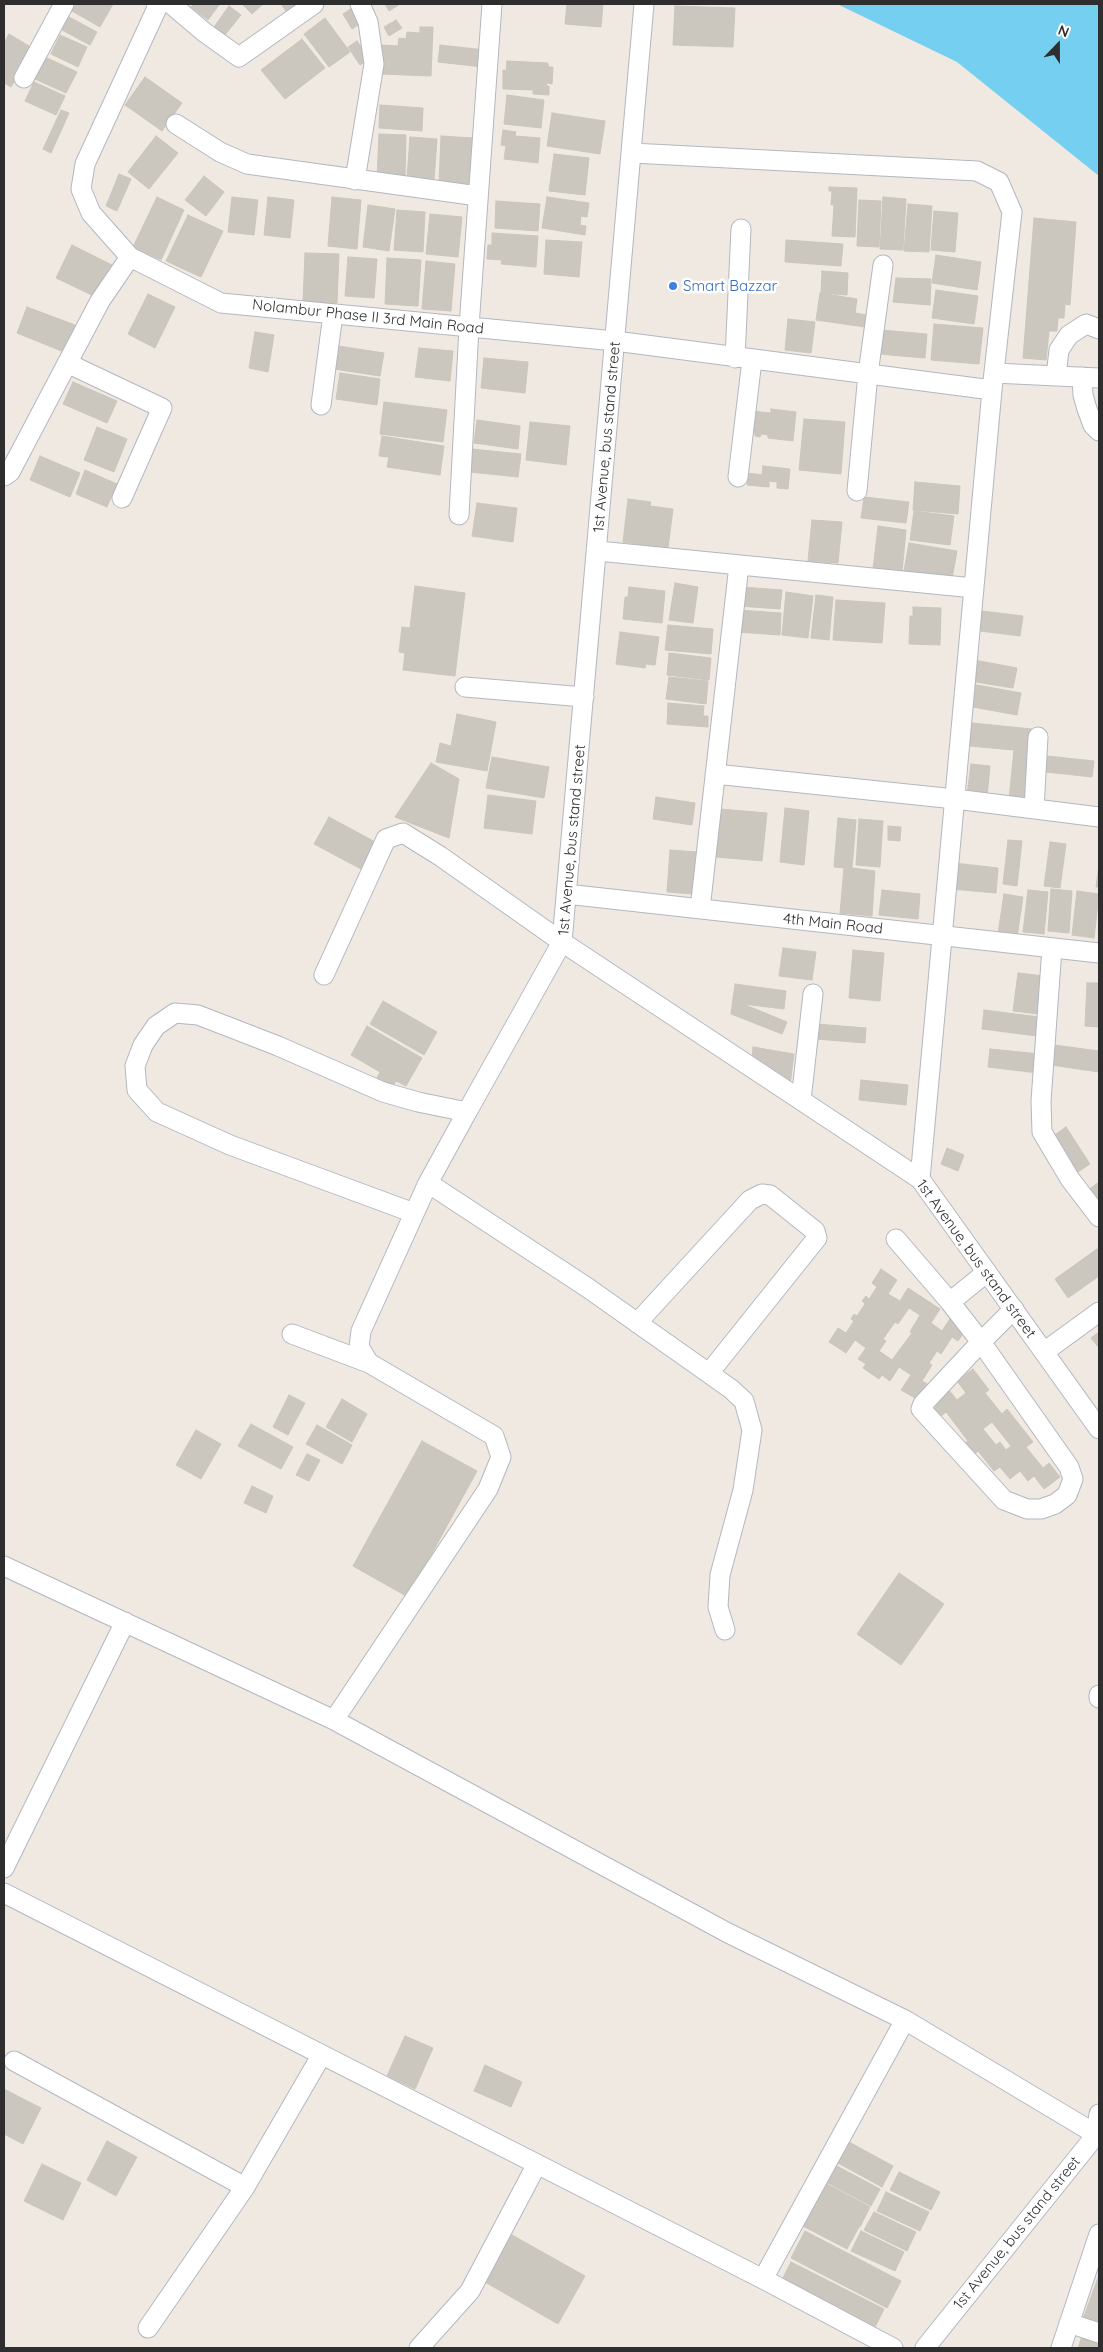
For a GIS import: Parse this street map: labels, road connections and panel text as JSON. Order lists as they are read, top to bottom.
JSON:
{
  "streets": {
    "street": ["Nolambur Phase II 3rd Main Road", "1st Avenue, bus stand street", "4th Main Road"]
  },
  "crossings": [
    ["Nolambur Phase II 3rd Main Road", "1st Avenue, bus stand street"],
    ["1st Avenue, bus stand street", "4th Main Road"]
  ],
  "places": ["Smart Bazzar"],
  "north": "top"
}
